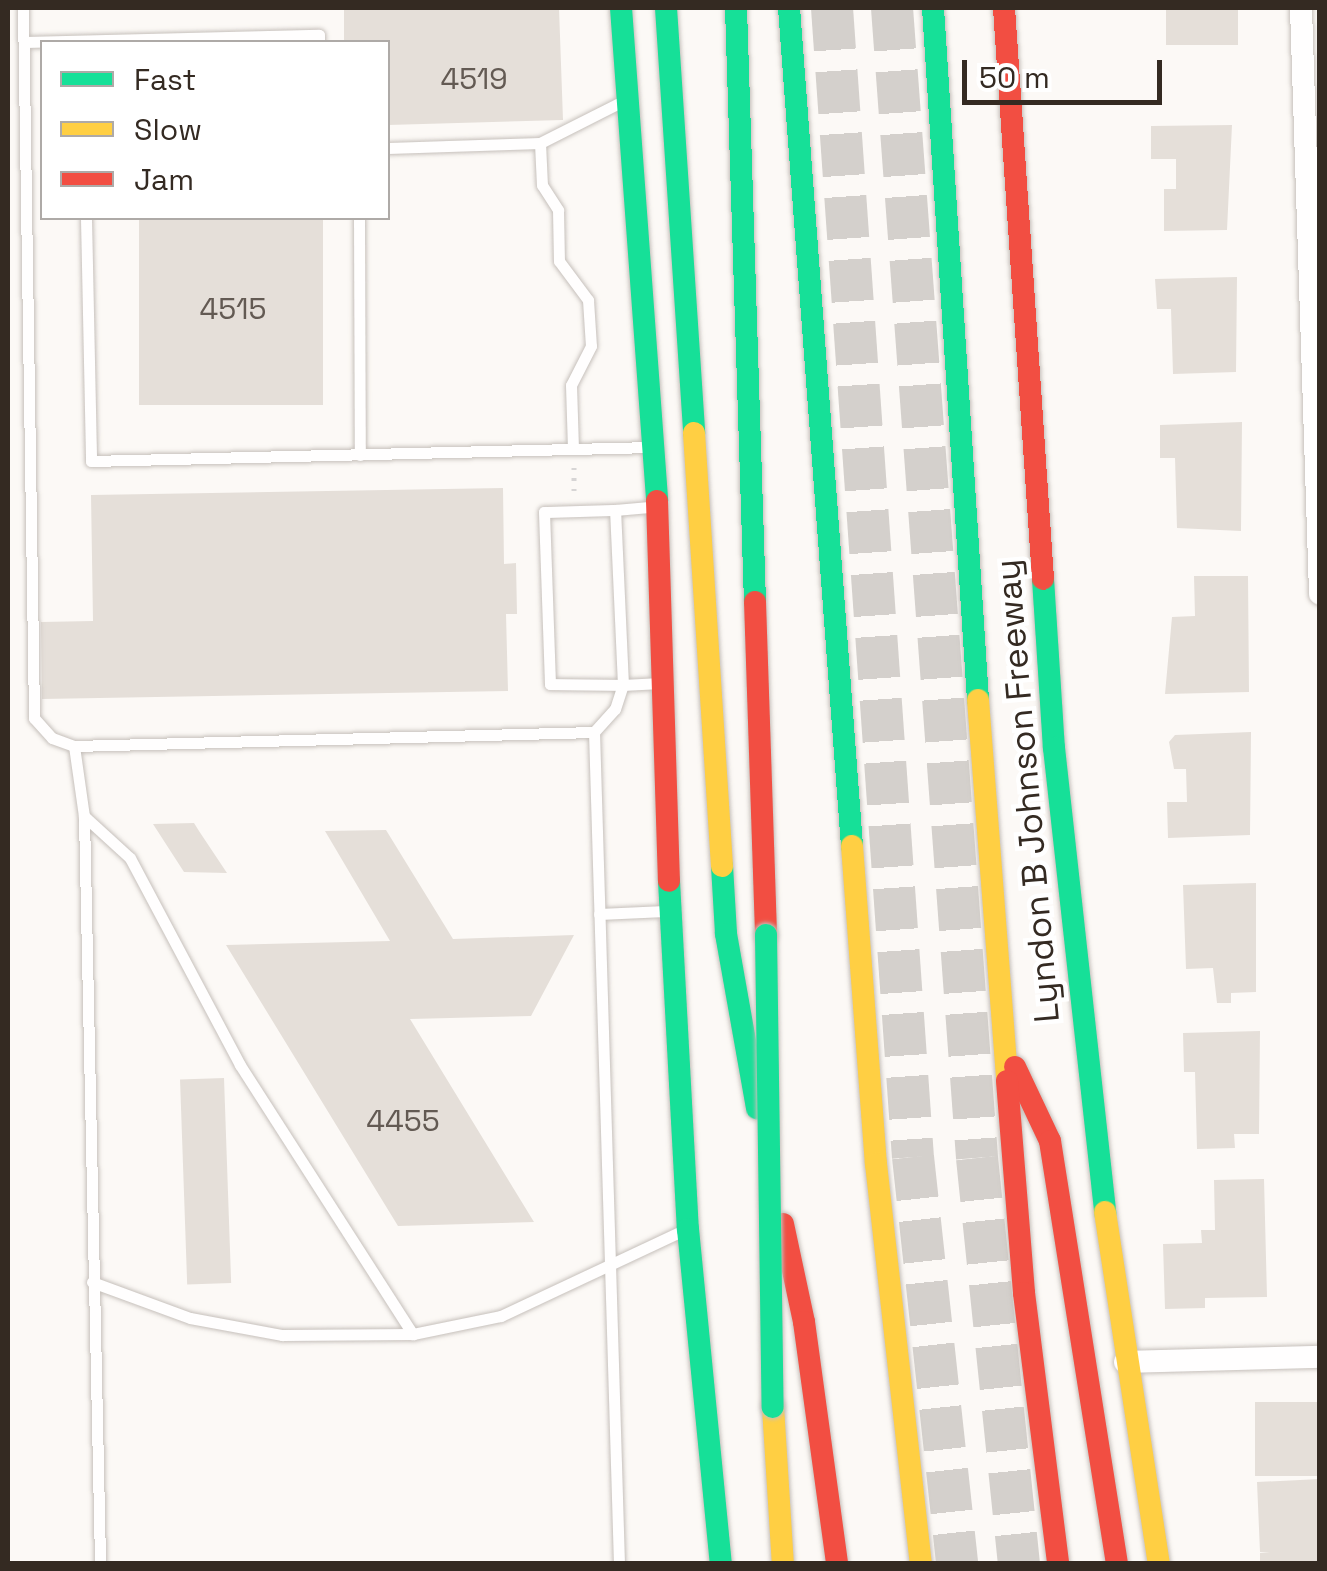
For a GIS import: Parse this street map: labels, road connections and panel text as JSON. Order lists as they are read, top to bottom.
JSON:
{
  "streets": {
    "main road": ["Lyndon B Johnson Freeway"]
  },
  "house_numbers": ["4519", "4515", "4455"],
  "legend": ["Fast", "Slow", "Jam"],
  "scale_bar": "50 m"
}
